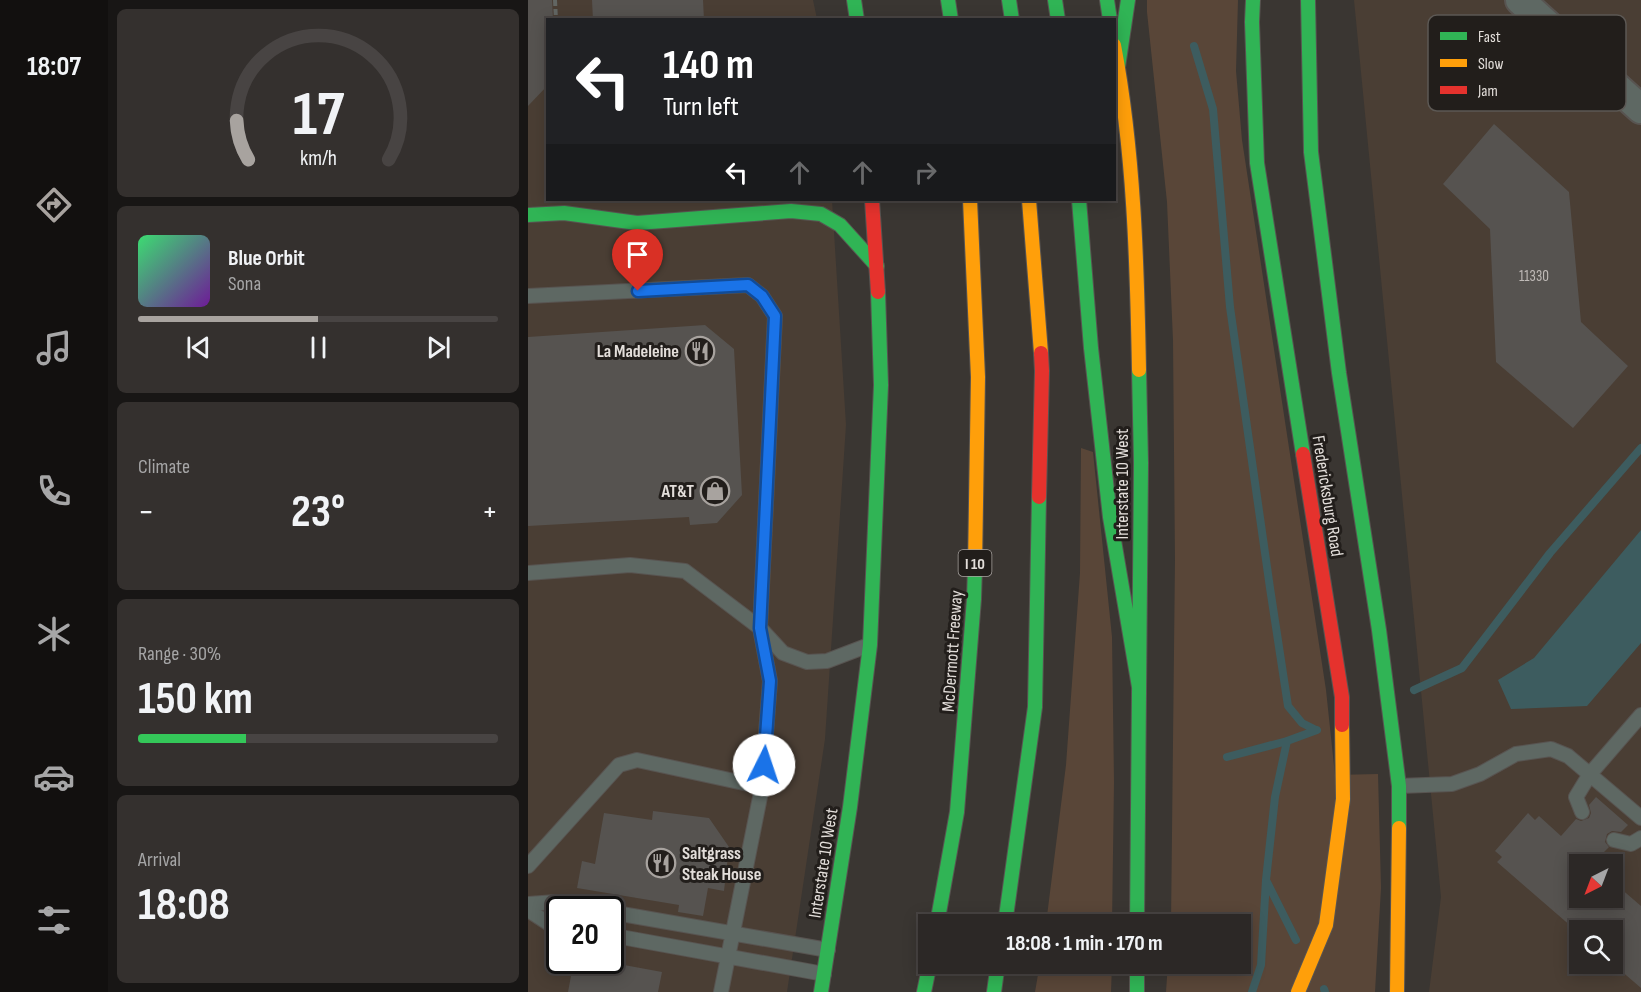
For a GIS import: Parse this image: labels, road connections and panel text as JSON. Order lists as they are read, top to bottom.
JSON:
{
  "streets": {
    "main road": [
      "Interstate 10 West",
      "Fredericksburg Road",
      "I 10",
      "McDermott Freeway"
    ]
  },
  "places": {
    "restaurant": ["La Madeleine", "Saltgrass Steak House"],
    "shop": ["AT&T"]
  },
  "house_numbers": ["11330"],
  "legend": ["Fast", "Slow", "Jam"],
  "north": "bottom left",
  "page": {
    "tabs": "18:07",
    "turn": ["140 m", "Turn left"],
    "song": ["Blue Orbit", "Sona"],
    "tile": [
      "Climate",
      ["Range · 30%", "150 km"],
      ["Arrival", "18:08"]
    ],
    "heat": ["−", "23°", "+"],
    "limit": "20",
    "trip": "18:08 · 1 min · 170 m",
    "gauge": ["17", "km/h"]
  }
}
